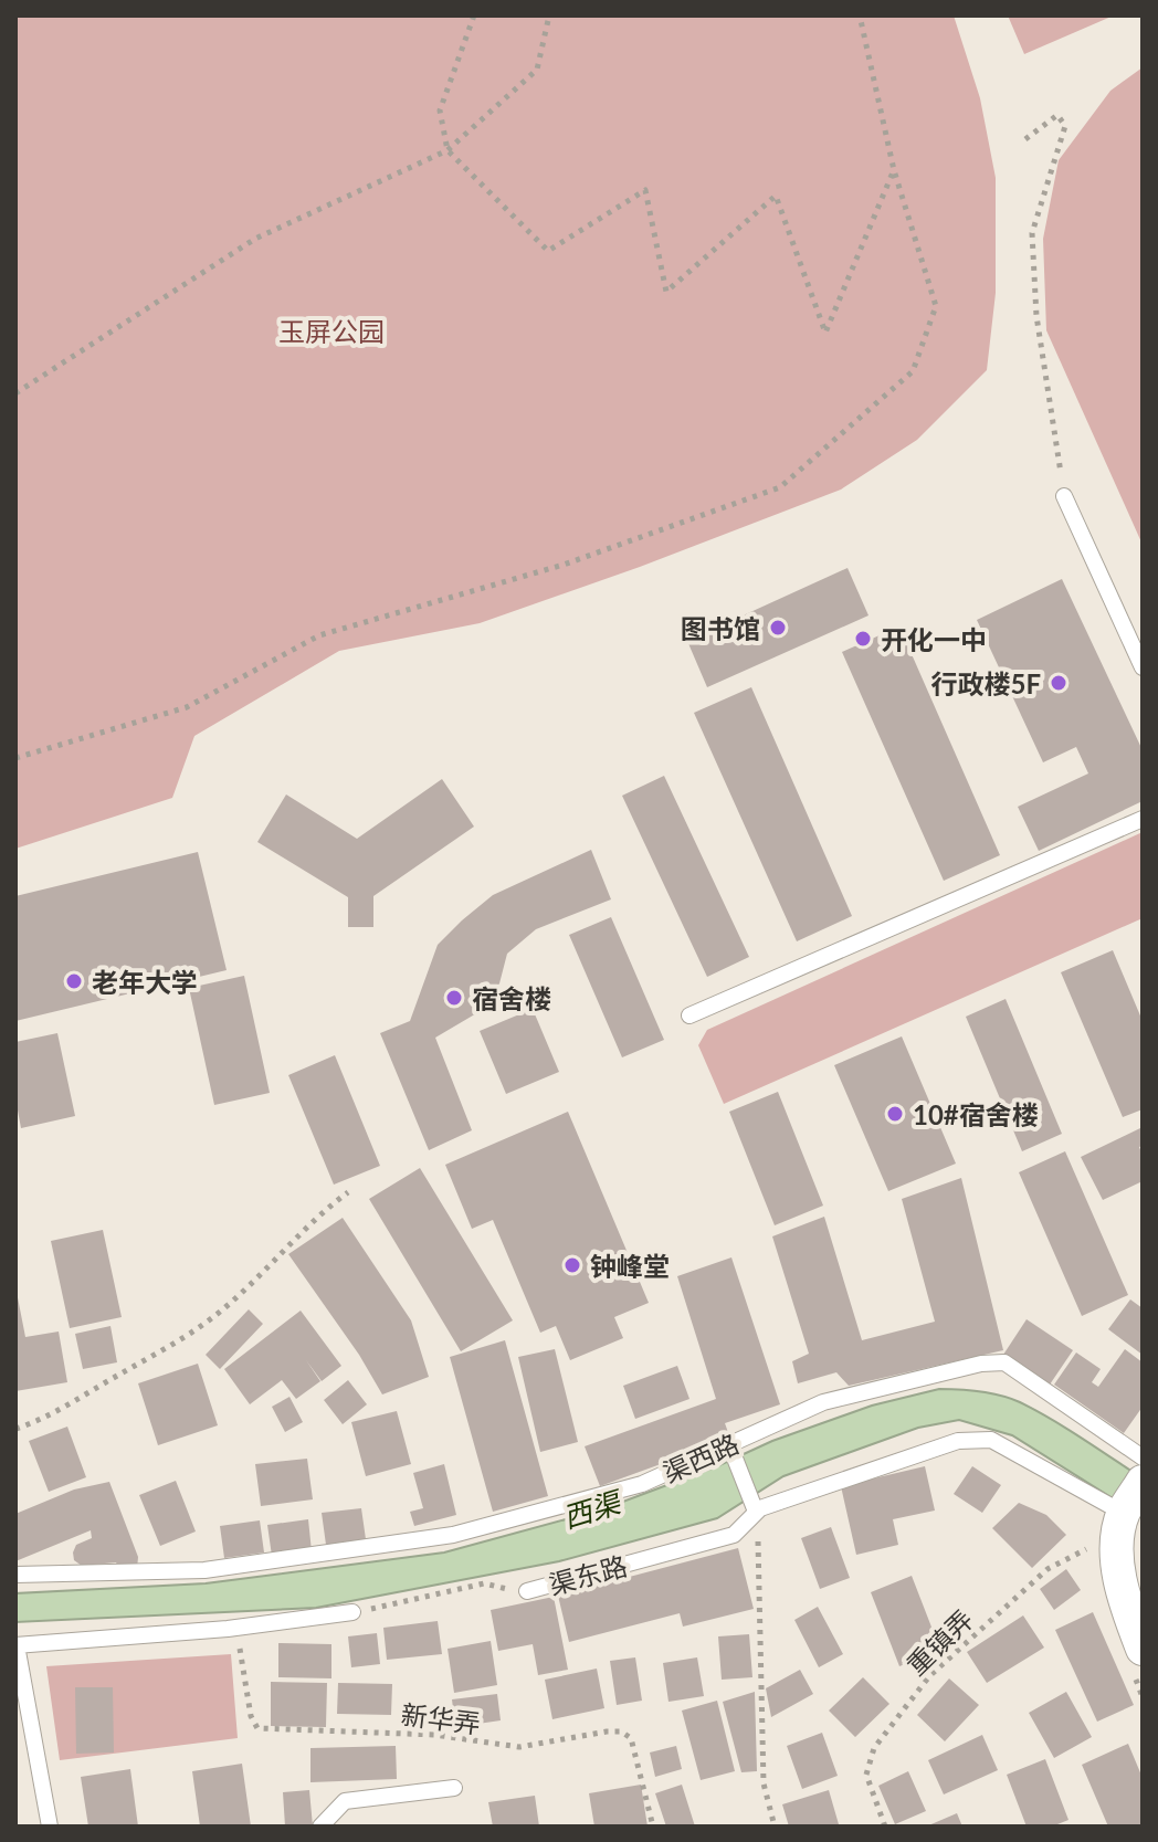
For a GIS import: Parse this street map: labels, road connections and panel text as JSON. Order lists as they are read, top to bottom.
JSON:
{
  "streets": {
    "lane": ["渠西路", "渠东路"],
    "path": ["重镇弄", "新华弄"]
  },
  "water": ["西渠"],
  "parks": ["玉屏公园"],
  "places": [
    "图书馆",
    "开化一中",
    "行政楼5F",
    "老年大学",
    "宿舍楼",
    "10#宿舍楼",
    "钟峰堂"
  ]
}
